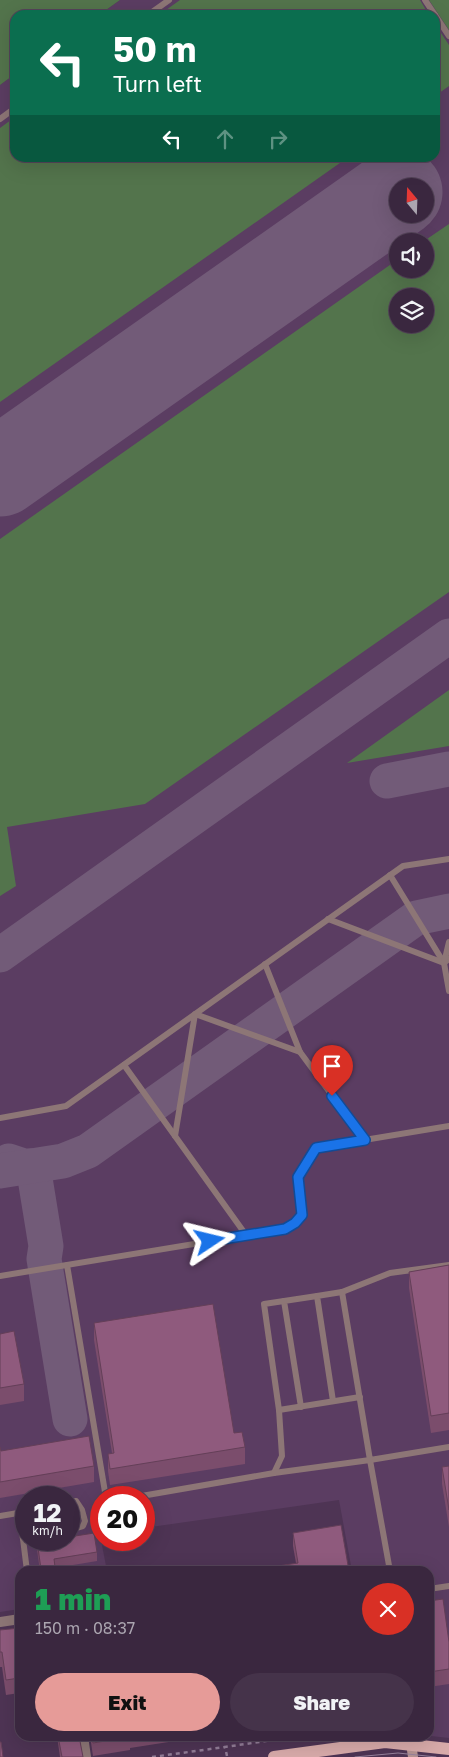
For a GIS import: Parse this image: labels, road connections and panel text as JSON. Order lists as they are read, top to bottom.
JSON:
{
  "north": "top",
  "page": {
    "turn": ["50 m", "Turn left"],
    "speed": "12 km/h",
    "limit": "20",
    "heading": ["1 min", "150 m · 08:37"],
    "buttons": ["Exit", "Share"]
  }
}
